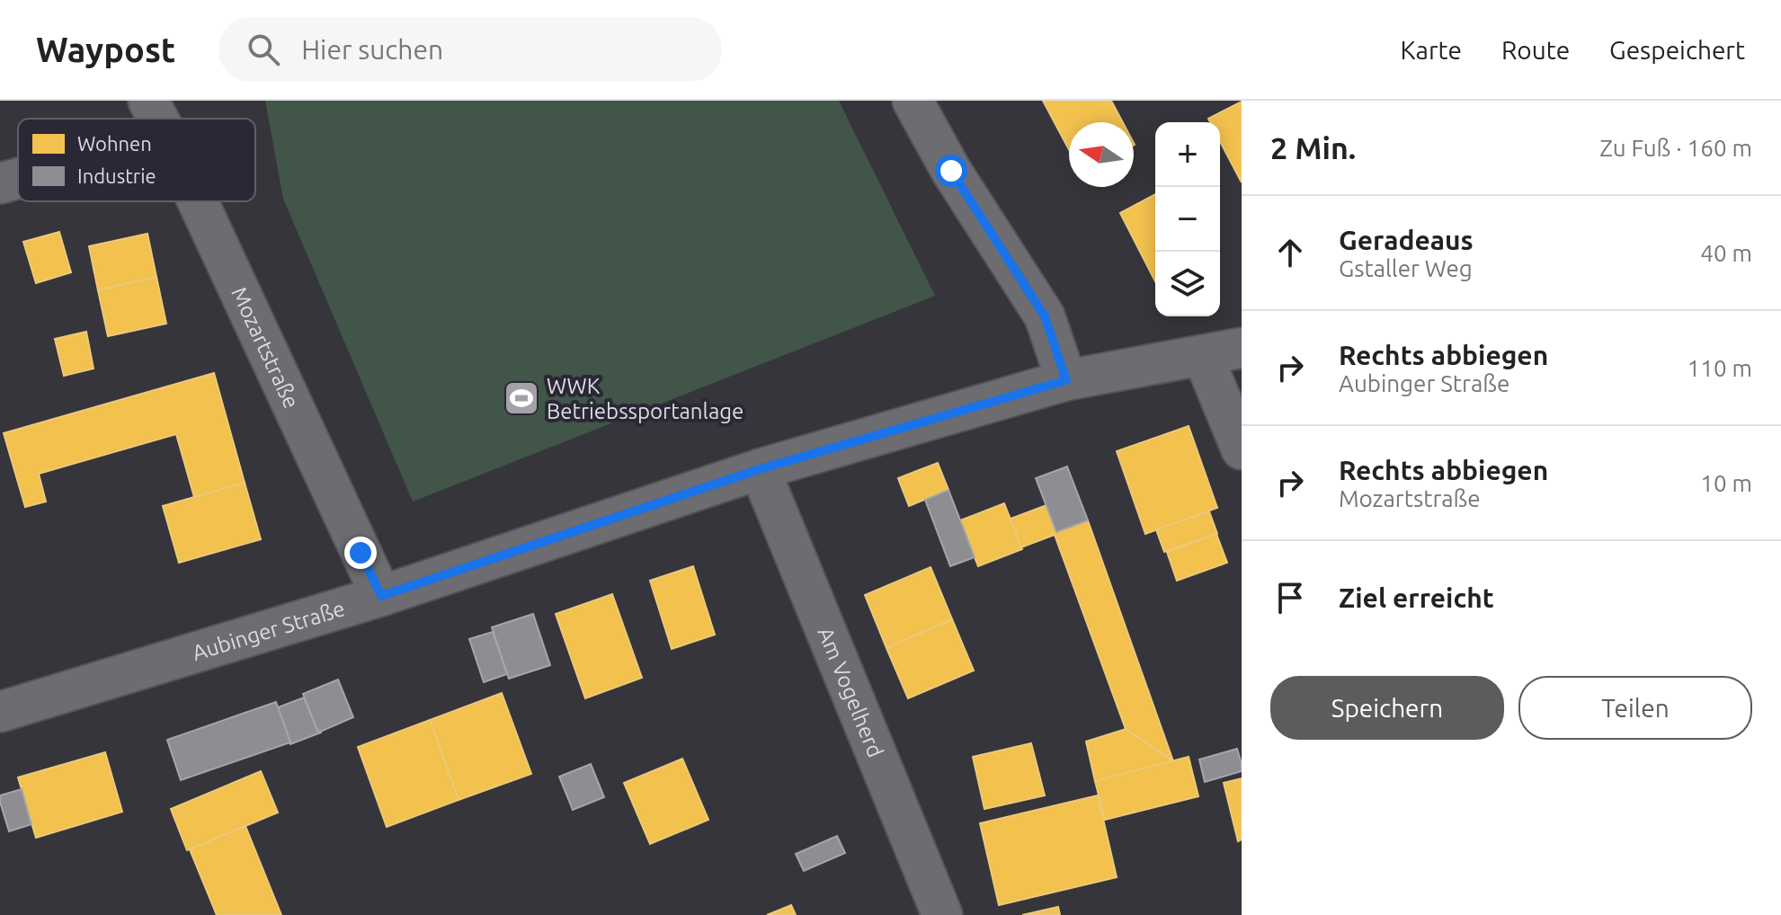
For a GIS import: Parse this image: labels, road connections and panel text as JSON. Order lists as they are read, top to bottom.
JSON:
{
  "streets": {
    "street": ["Mozartstraße", "Aubinger Straße", "Am Vogelherd"]
  },
  "crossings": [
    ["Mozartstraße", "Aubinger Straße"],
    ["Aubinger Straße", "Am Vogelherd"]
  ],
  "places": {
    "sports": ["WWK Betriebssportanlage"]
  },
  "legend": ["Wohnen", "Industrie"],
  "north": "left",
  "page": {
    "header": "Waypost",
    "search": "Hier suchen",
    "nav": ["Karte", "Route", "Gespeichert"],
    "heading": ["2 Min.", "Zu Fuß · 160 m"],
    "map_buttons": ["+", "−"],
    "list": [
      ["Geradeaus", "Gstaller Weg", "40 m"],
      ["Rechts abbiegen", "Aubinger Straße", "110 m"],
      ["Rechts abbiegen", "Mozartstraße", "10 m"],
      "Ziel erreicht"
    ],
    "buttons": ["Speichern", "Teilen"]
  }
}
